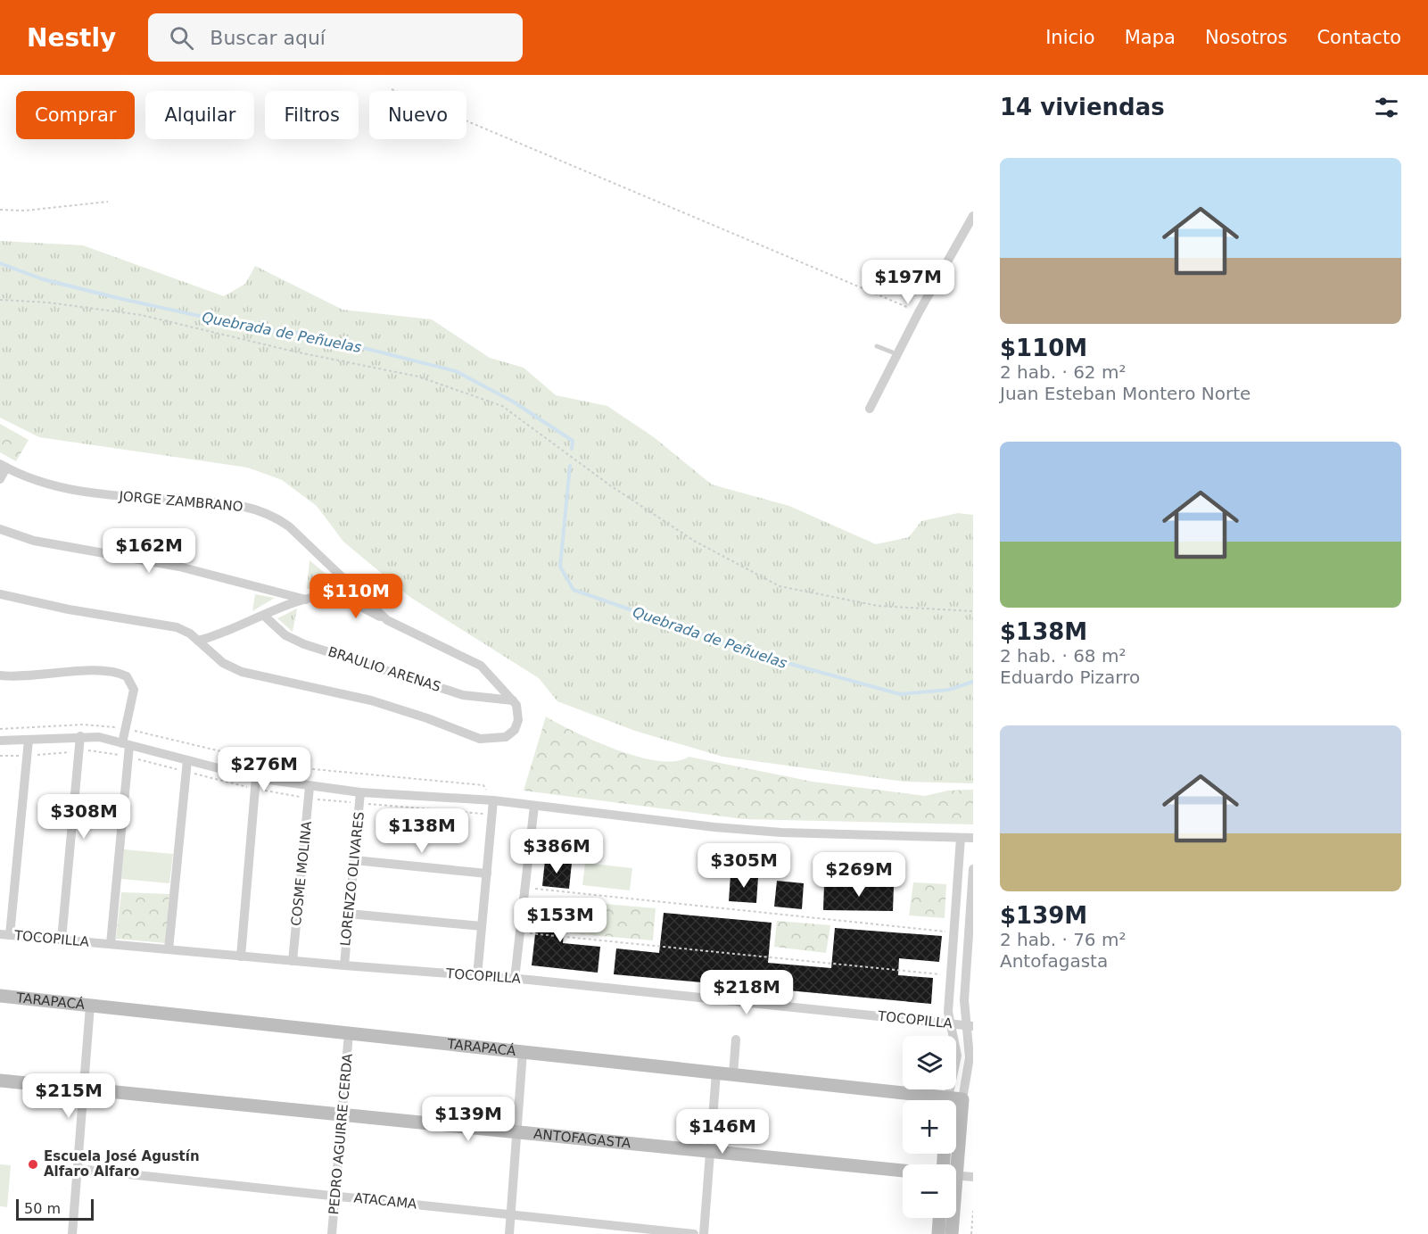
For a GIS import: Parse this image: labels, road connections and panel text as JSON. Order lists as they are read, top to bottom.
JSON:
{
  "streets": {
    "main road": ["TARAPACÁ", "ANTOFAGASTA"],
    "street": [
      "JORGE ZAMBRANO",
      "BRAULIO ARENAS",
      "COSME MOLINA",
      "LORENZO OLIVARES",
      "TOCOPILLA",
      "PEDRO AGUIRRE CERDA",
      "ATACAMA"
    ]
  },
  "crossings": [
    ["JORGE ZAMBRANO", "BRAULIO ARENAS"],
    ["COSME MOLINA", "TOCOPILLA"],
    ["LORENZO OLIVARES", "TOCOPILLA"],
    ["TARAPACÁ", "PEDRO AGUIRRE CERDA"],
    ["PEDRO AGUIRRE CERDA", "ANTOFAGASTA"],
    ["PEDRO AGUIRRE CERDA", "ATACAMA"]
  ],
  "water": ["Quebrada de Peñuelas"],
  "places": ["Escuela José Agustín Alfaro Alfaro"],
  "scale_bar": "50 m",
  "page": {
    "header": "Nestly",
    "search": "Buscar aquí",
    "nav": [
      "Inicio",
      "Mapa",
      "Nosotros",
      "Contacto"
    ],
    "heading": "14 viviendas",
    "chip": [
      "Comprar",
      "Alquilar",
      "Filtros",
      "Nuevo"
    ],
    "list": [
      {
        "name": "$110M",
        "note": "2 hab. · 62 m² · Juan Esteban Montero Norte"
      },
      {
        "name": "$138M",
        "note": "2 hab. · 68 m² · Eduardo Pizarro"
      },
      {
        "name": "$139M",
        "note": "2 hab. · 76 m² · Antofagasta"
      }
    ],
    "price": [
      "$197M",
      "$162M",
      "$110M",
      "$276M",
      "$308M",
      "$138M",
      "$386M",
      "$305M",
      "$269M",
      "$153M",
      "$218M",
      "$215M",
      "$139M",
      "$146M"
    ],
    "map_buttons": ["+", "−"],
    "scale": "50 m"
  }
}
